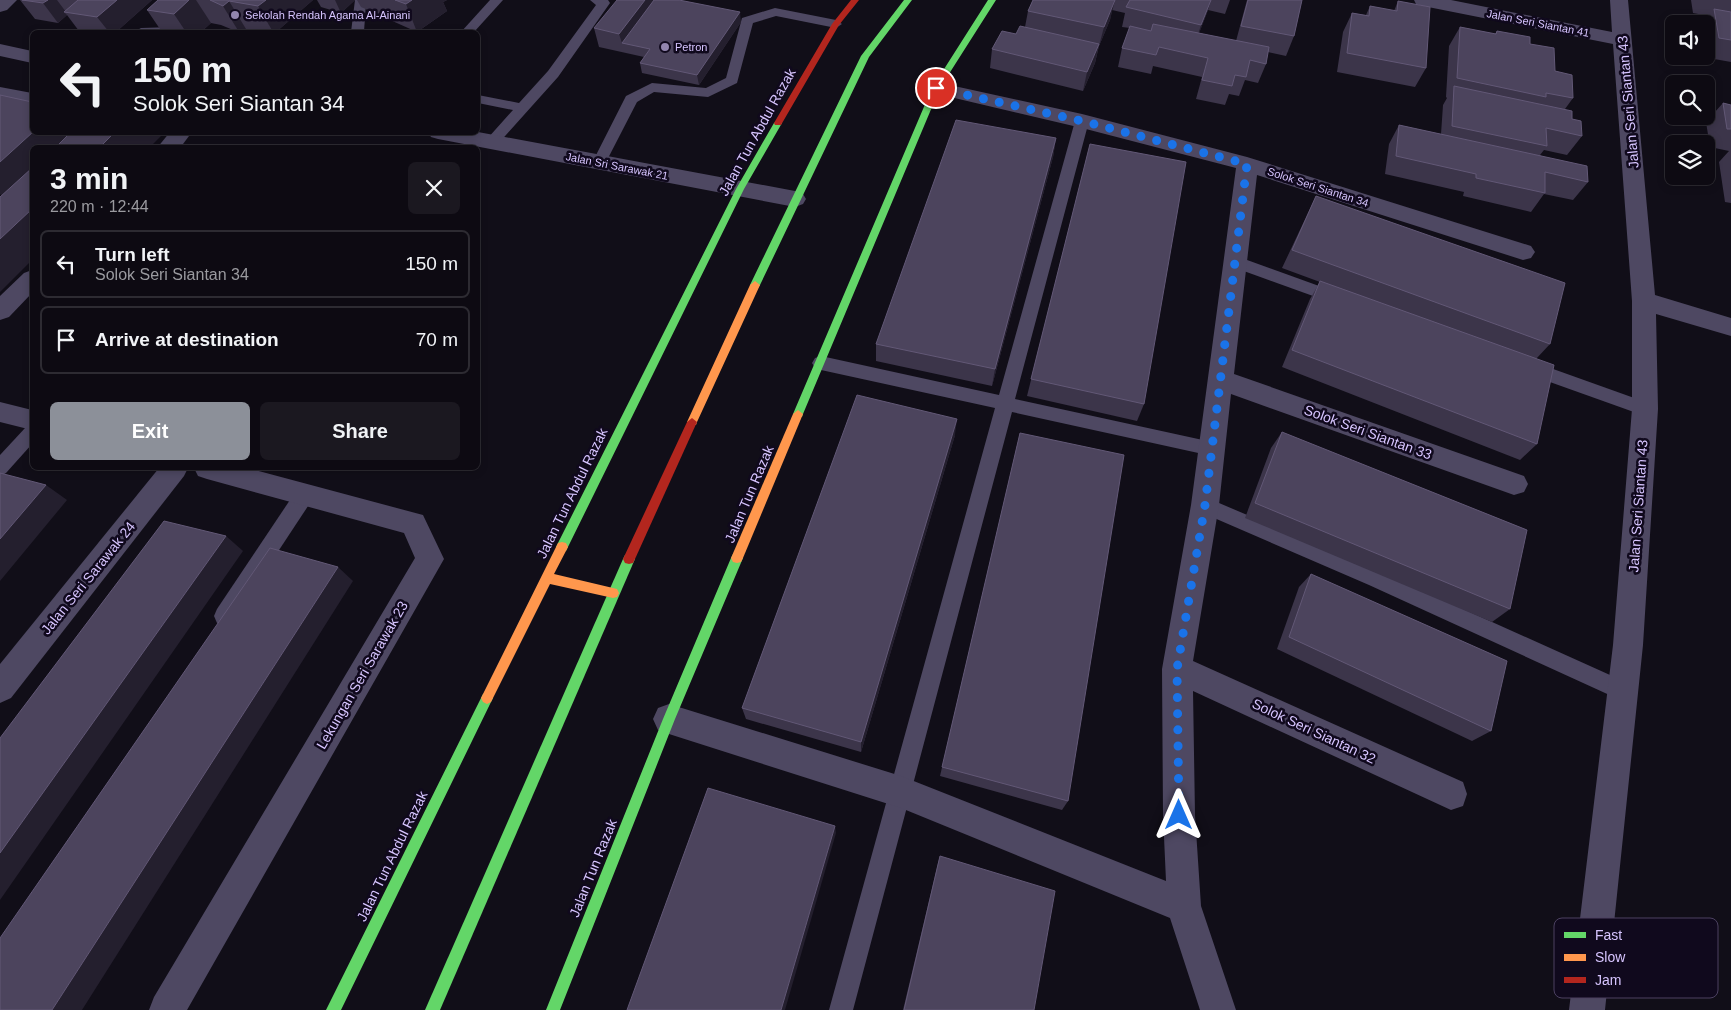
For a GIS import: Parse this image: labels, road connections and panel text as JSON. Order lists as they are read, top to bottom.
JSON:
{
  "streets": {
    "main road": ["Jalan Tun Abdul Razak", "Jalan Tun Razak"],
    "street": [
      "Jalan Seri Siantan 41",
      "Jalan Seri Siantan 43",
      "Jalan Sri Sarawak 21",
      "Solok Seri Siantan 34",
      "Solok Seri Siantan 33",
      "Jalan Seri Sarawak 24",
      "Lekungan Seri Sarawak 23",
      "Solok Seri Siantan 32"
    ]
  },
  "crossings": [
    ["Jalan Seri Siantan 41", "Jalan Seri Siantan 43"],
    ["Jalan Tun Abdul Razak", "Jalan Sri Sarawak 21"],
    ["Solok Seri Siantan 34", "Jalan Tun Razak"]
  ],
  "places": ["Sekolah Rendah Agama Al-Ainani", "Petron"],
  "legend": ["Fast", "Slow", "Jam"],
  "page": {
    "turn": ["150 m", "Solok Seri Siantan 34"],
    "heading": ["3 min", "220 m · 12:44"],
    "list": [
      {
        "name": "Turn left",
        "note": "Solok Seri Siantan 34",
        "value": "150 m"
      },
      {
        "name": "Arrive at destination",
        "value": "70 m"
      }
    ],
    "buttons": ["Exit", "Share"]
  }
}
